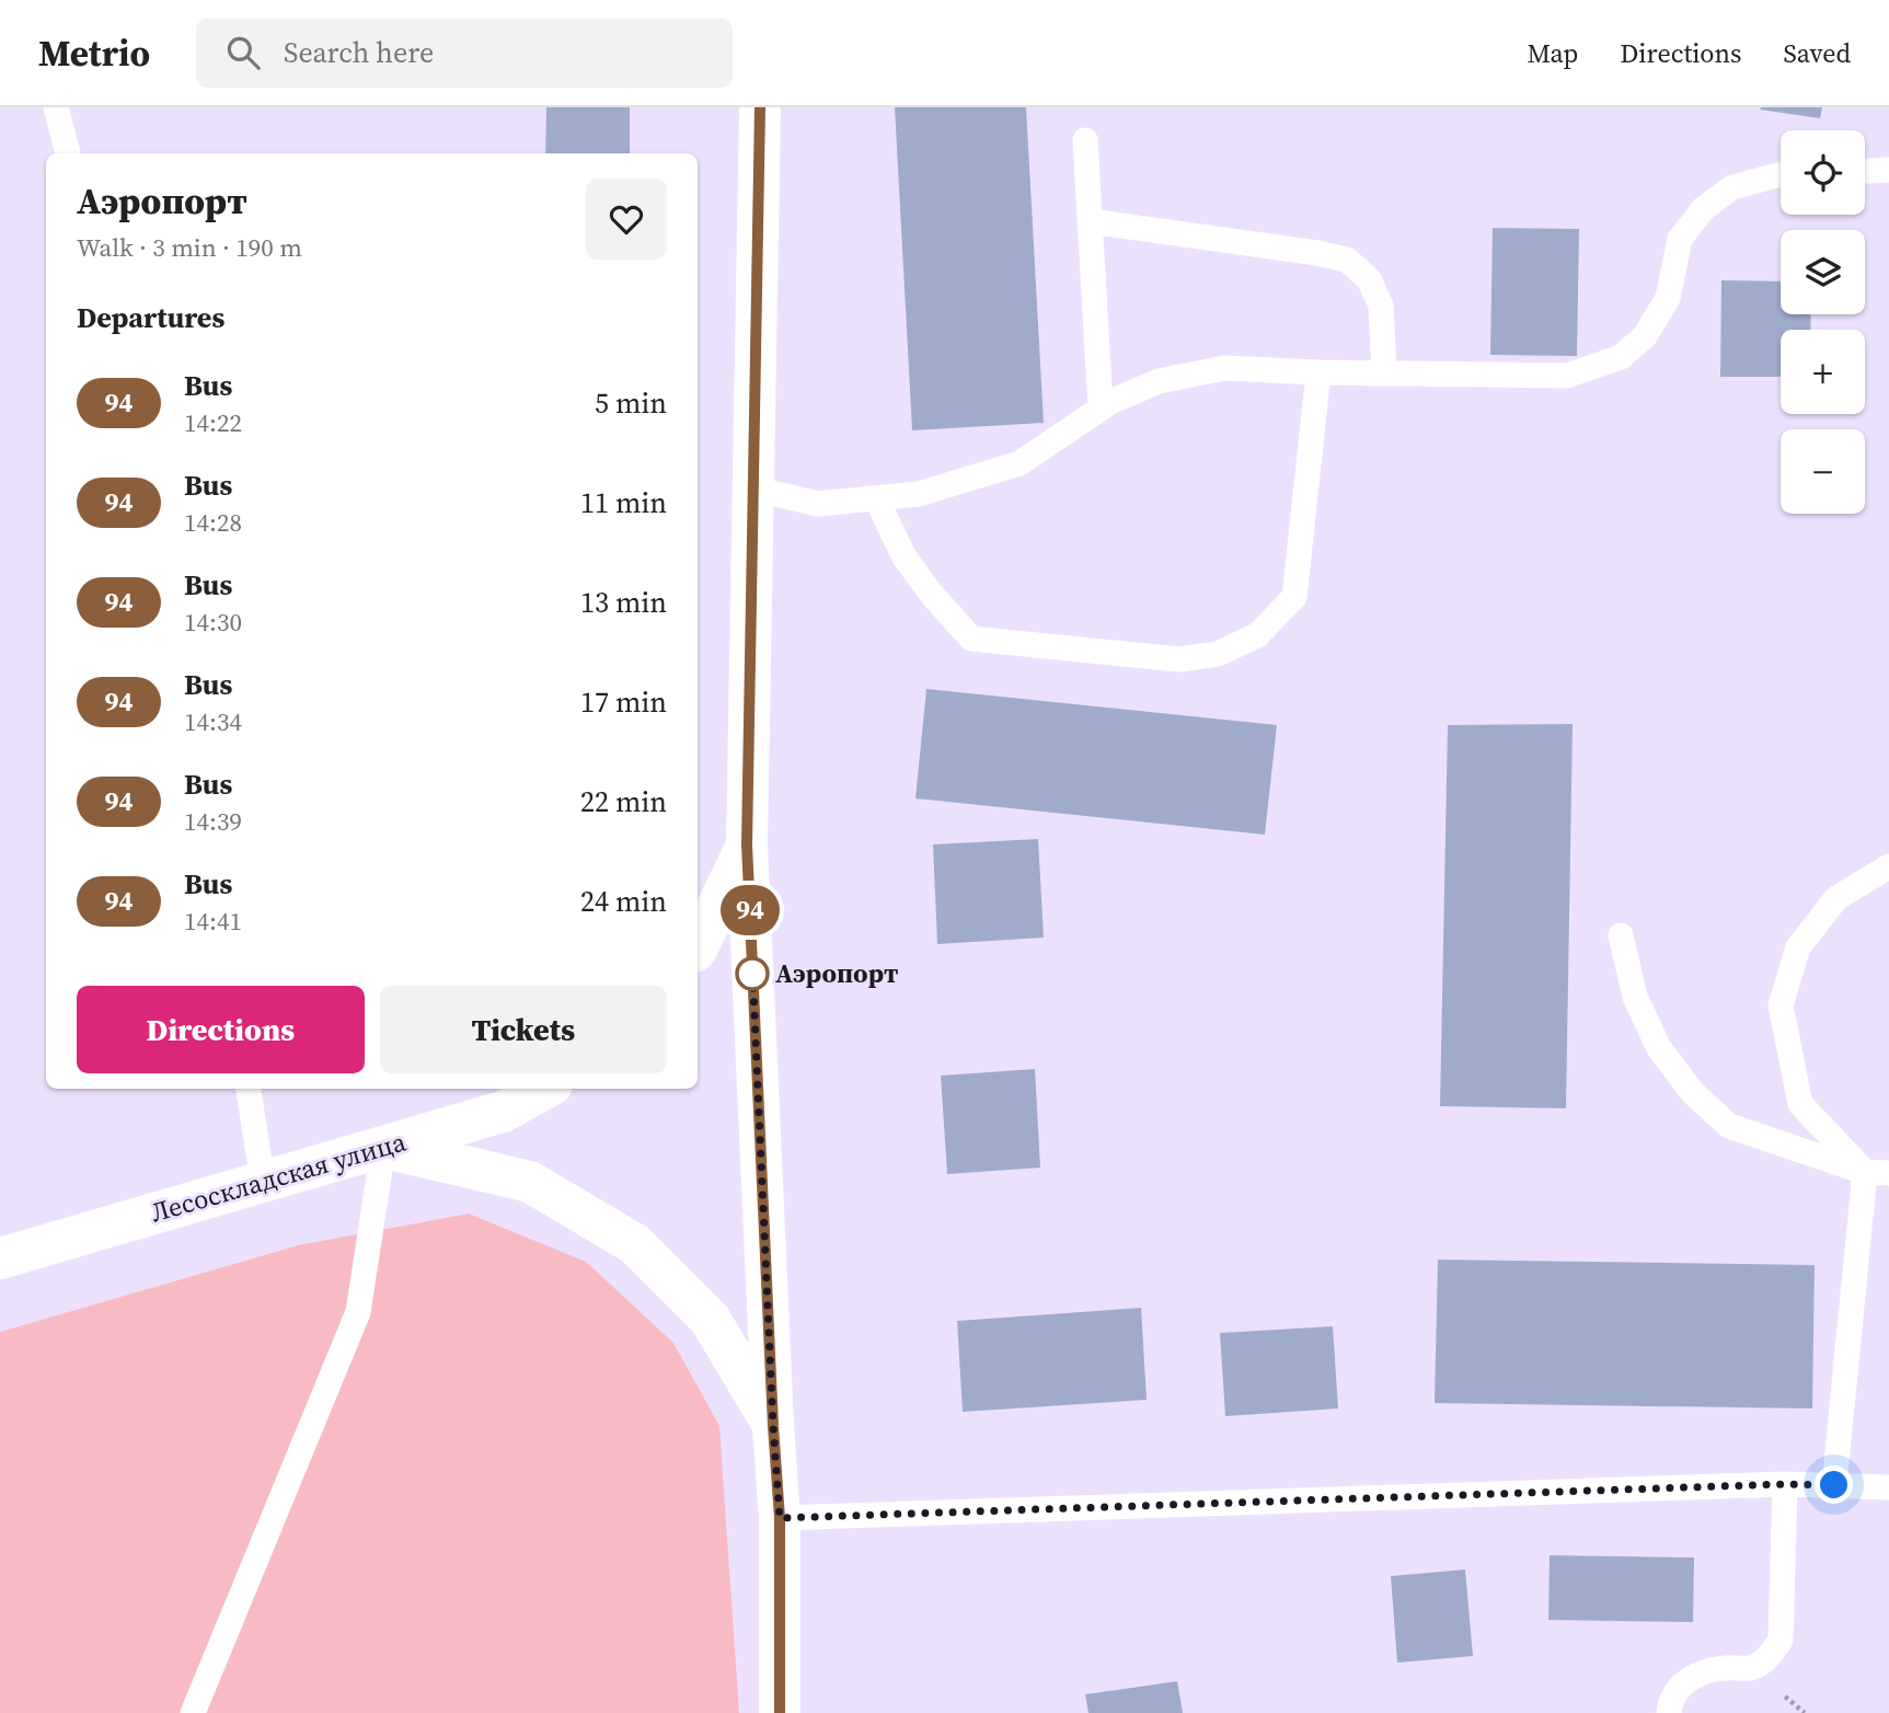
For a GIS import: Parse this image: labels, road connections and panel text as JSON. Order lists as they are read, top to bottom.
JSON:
{
  "streets": {
    "street": ["Лесоскладская улица"]
  },
  "places": ["Аэропорт"],
  "lines": ["bus line 94"],
  "page": {
    "header": "Metrio",
    "search": "Search here",
    "nav": ["Map", "Directions", "Saved"],
    "on_map": "94",
    "map_buttons": ["+", "−"],
    "heading": [
      ["Аэропорт", "Walk · 3 min · 190 m"],
      "Departures"
    ],
    "list": [
      {
        "mark": "94",
        "name": "Bus",
        "note": "14:22",
        "value": "5 min"
      },
      {
        "mark": "94",
        "name": "Bus",
        "note": "14:28",
        "value": "11 min"
      },
      {
        "mark": "94",
        "name": "Bus",
        "note": "14:30",
        "value": "13 min"
      },
      {
        "mark": "94",
        "name": "Bus",
        "note": "14:34",
        "value": "17 min"
      },
      {
        "mark": "94",
        "name": "Bus",
        "note": "14:39",
        "value": "22 min"
      },
      {
        "mark": "94",
        "name": "Bus",
        "note": "14:41",
        "value": "24 min"
      }
    ],
    "buttons": ["Directions", "Tickets"]
  }
}
